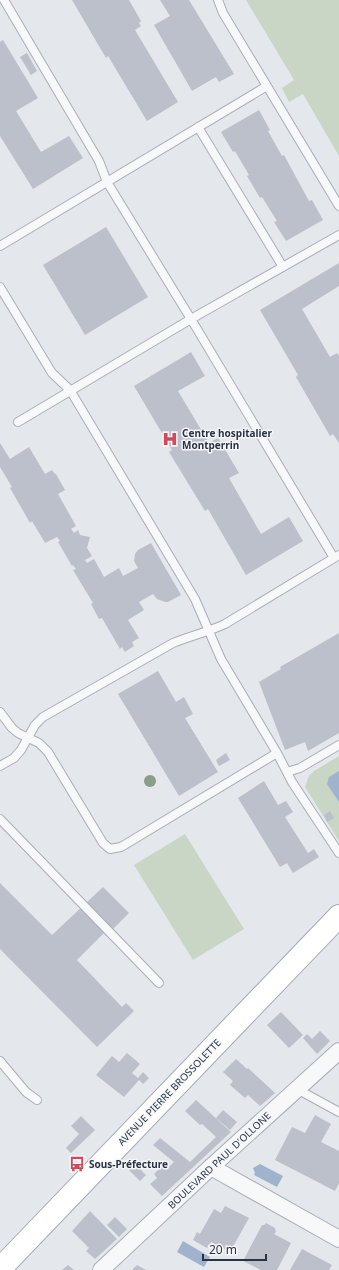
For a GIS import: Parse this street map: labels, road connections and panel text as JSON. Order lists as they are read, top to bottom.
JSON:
{
  "streets": {
    "main road": ["AVENUE PIERRE BROSSOLETTE"],
    "street": ["BOULEVARD PAUL D'OLLONE"]
  },
  "places": {
    "hospital": ["Centre hospitalier Montperrin"],
    "bus stop": ["Sous-Préfecture"]
  },
  "scale_bar": "20 m"
}
